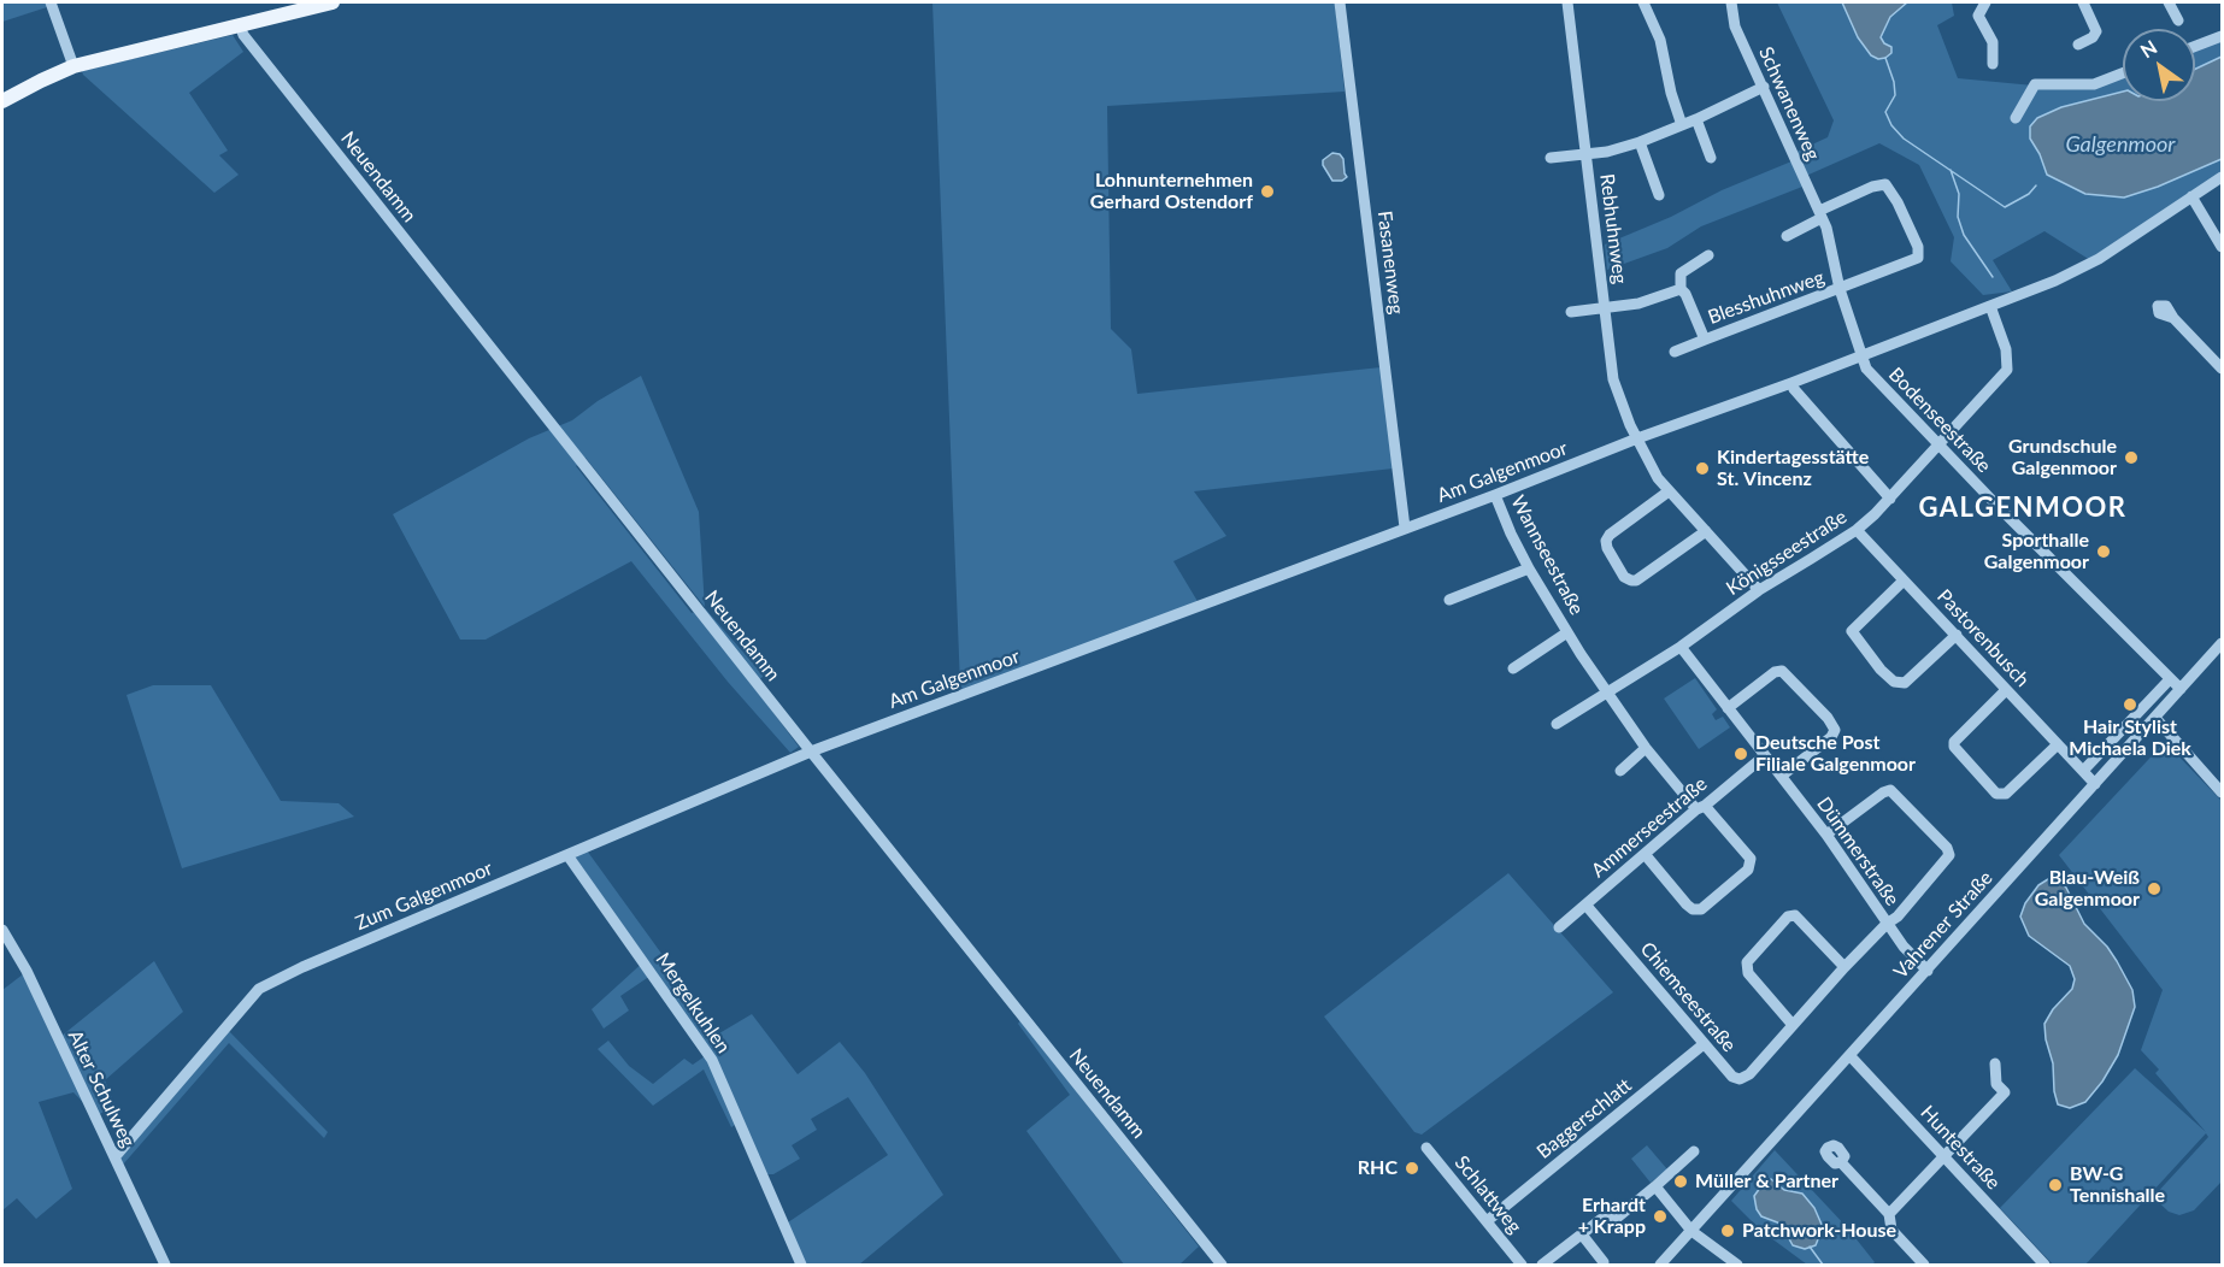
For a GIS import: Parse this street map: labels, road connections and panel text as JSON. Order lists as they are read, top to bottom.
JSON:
{
  "streets": {
    "street": [
      "Schwanenweg",
      "Neuendamm",
      "Rebhuhnweg",
      "Fasanenweg",
      "Blesshuhnweg",
      "Bodenseestraße",
      "Am Galgenmoor",
      "Königsseestraße",
      "Wannseestraße",
      "Pastorenbusch",
      "Ammerseestraße",
      "Dümmerstraße",
      "Zum Galgenmoor",
      "Vahrener Straße",
      "Chiemseestraße",
      "Mergelkuhlen",
      "Alter Schulweg",
      "Baggerschlatt",
      "Huntestraße",
      "Schlattweg"
    ]
  },
  "crossings": [
    ["Schwanenweg", "Blesshuhnweg"],
    ["Schwanenweg", "Bodenseestraße"],
    ["Schwanenweg", "Am Galgenmoor"],
    ["Neuendamm", "Am Galgenmoor"],
    ["Neuendamm", "Zum Galgenmoor"],
    ["Rebhuhnweg", "Am Galgenmoor"],
    ["Rebhuhnweg", "Königsseestraße"],
    ["Fasanenweg", "Am Galgenmoor"],
    ["Bodenseestraße", "Am Galgenmoor"],
    ["Bodenseestraße", "Königsseestraße"],
    ["Bodenseestraße", "Vahrener Straße"],
    ["Am Galgenmoor", "Königsseestraße"],
    ["Am Galgenmoor", "Wannseestraße"],
    ["Am Galgenmoor", "Zum Galgenmoor"],
    ["Königsseestraße", "Wannseestraße"],
    ["Königsseestraße", "Pastorenbusch"],
    ["Königsseestraße", "Dümmerstraße"],
    ["Wannseestraße", "Ammerseestraße"],
    ["Pastorenbusch", "Vahrener Straße"],
    ["Ammerseestraße", "Dümmerstraße"],
    ["Ammerseestraße", "Chiemseestraße"],
    ["Dümmerstraße", "Vahrener Straße"],
    ["Dümmerstraße", "Chiemseestraße"],
    ["Zum Galgenmoor", "Mergelkuhlen"],
    ["Zum Galgenmoor", "Alter Schulweg"],
    ["Vahrener Straße", "Huntestraße"],
    ["Chiemseestraße", "Baggerschlatt"],
    ["Baggerschlatt", "Schlattweg"]
  ],
  "districts": ["GALGENMOOR"],
  "water": ["Galgenmoor"],
  "places": [
    "Lohnunternehmen Gerhard Ostendorf",
    "Grundschule Galgenmoor",
    "Kindertagesstätte St. Vincenz",
    "Sporthalle Galgenmoor",
    "Hair Stylist Michaela Diek",
    "Deutsche Post Filiale Galgenmoor",
    "Blau-Weiß Galgenmoor",
    "RHC",
    "Müller & Partner",
    "BW-G Tennishalle",
    "Erhardt + Krapp",
    "Patchwork-House"
  ],
  "north": "top left"
}
